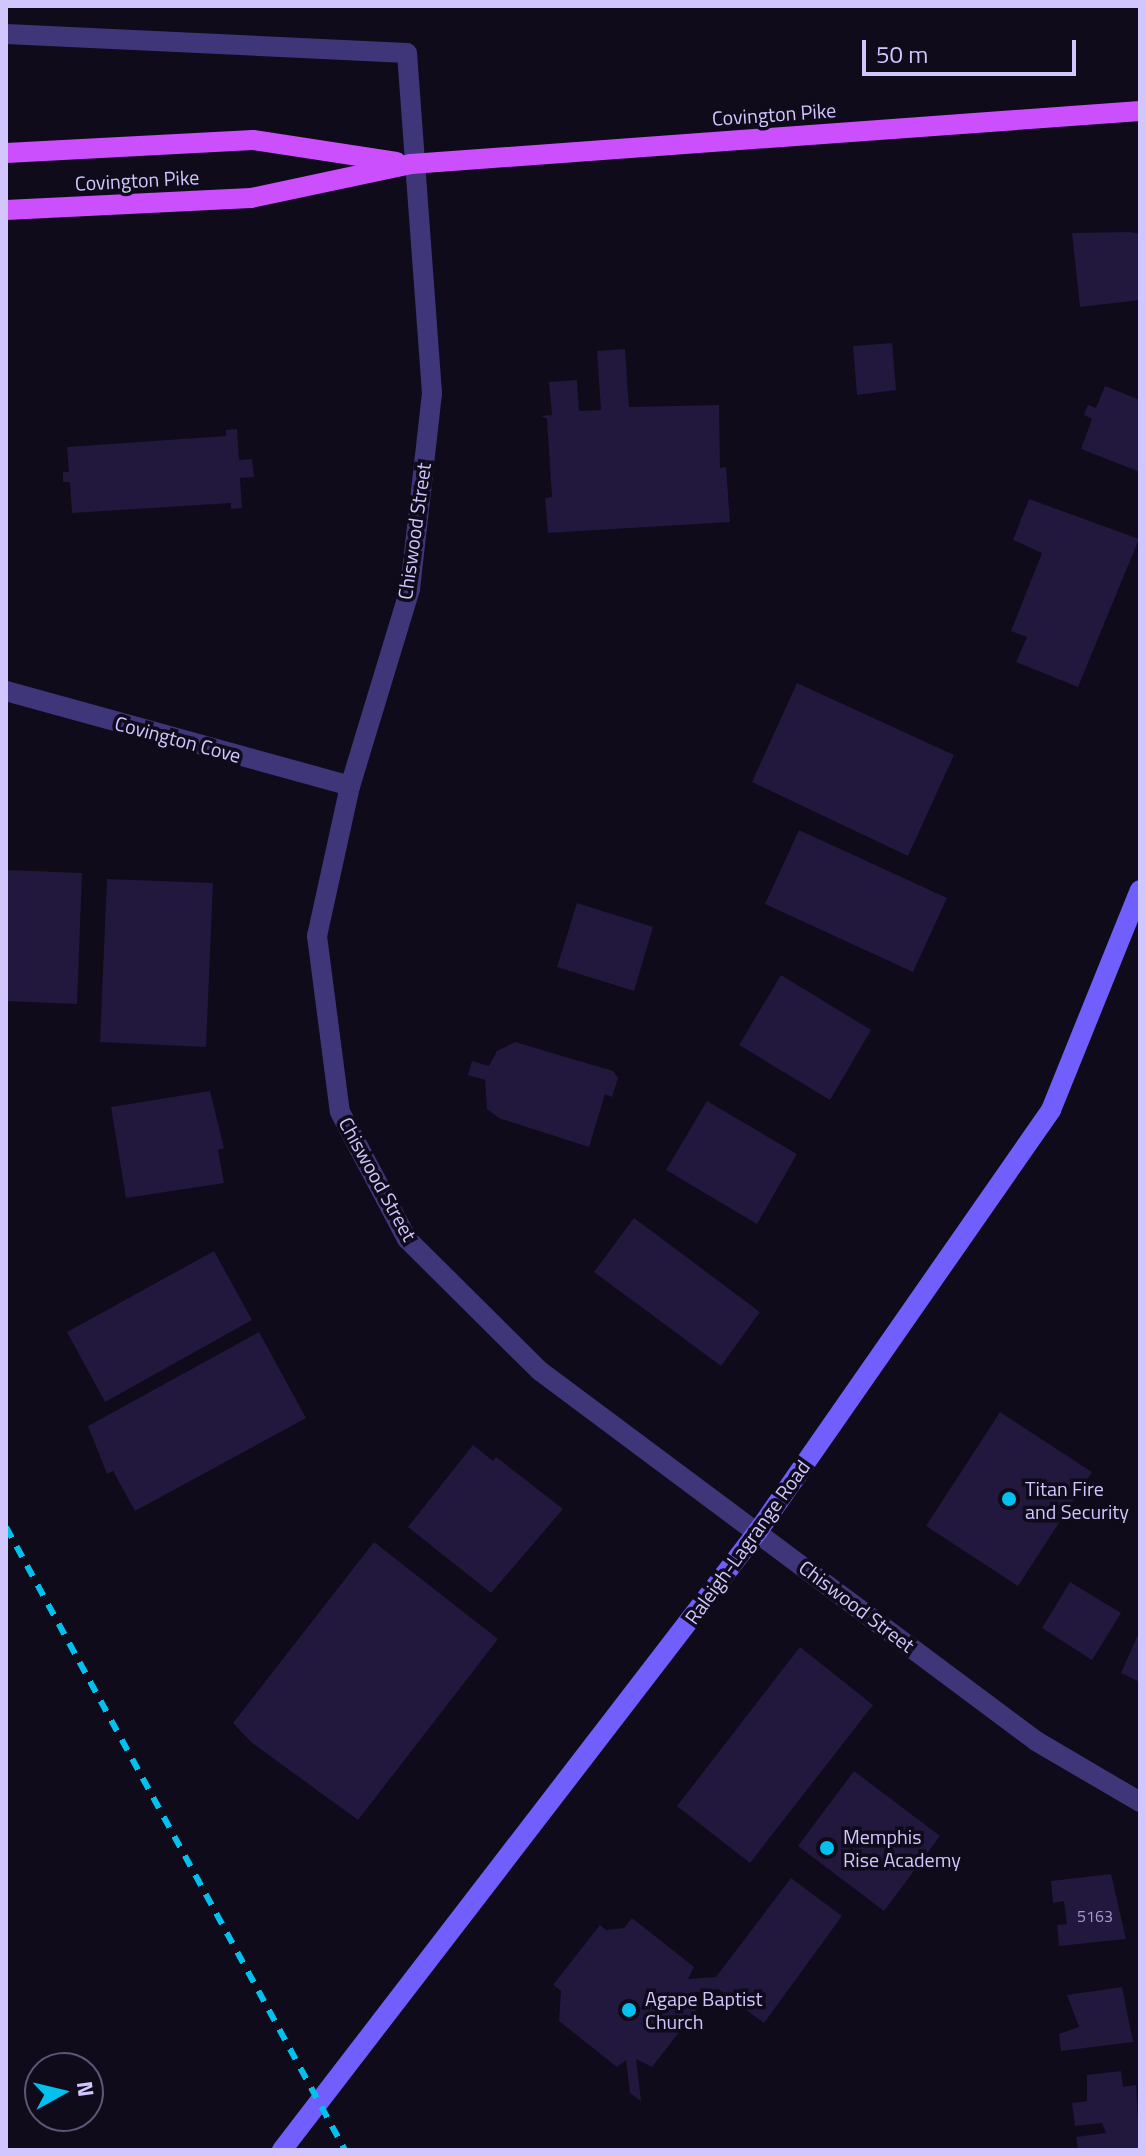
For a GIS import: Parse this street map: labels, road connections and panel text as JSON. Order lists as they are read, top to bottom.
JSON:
{
  "streets": {
    "main road": ["Covington Pike", "Raleigh-Lagrange Road"],
    "street": ["Chiswood Street", "Covington Cove"]
  },
  "crossings": [
    ["Covington Pike", "Chiswood Street"],
    ["Chiswood Street", "Covington Cove"],
    ["Chiswood Street", "Raleigh-Lagrange Road"]
  ],
  "places": ["Titan Fire and Security", "Memphis Rise Academy", "Agape Baptist Church"],
  "house_numbers": ["5163"],
  "scale_bar": "50 m",
  "north": "right"
}
